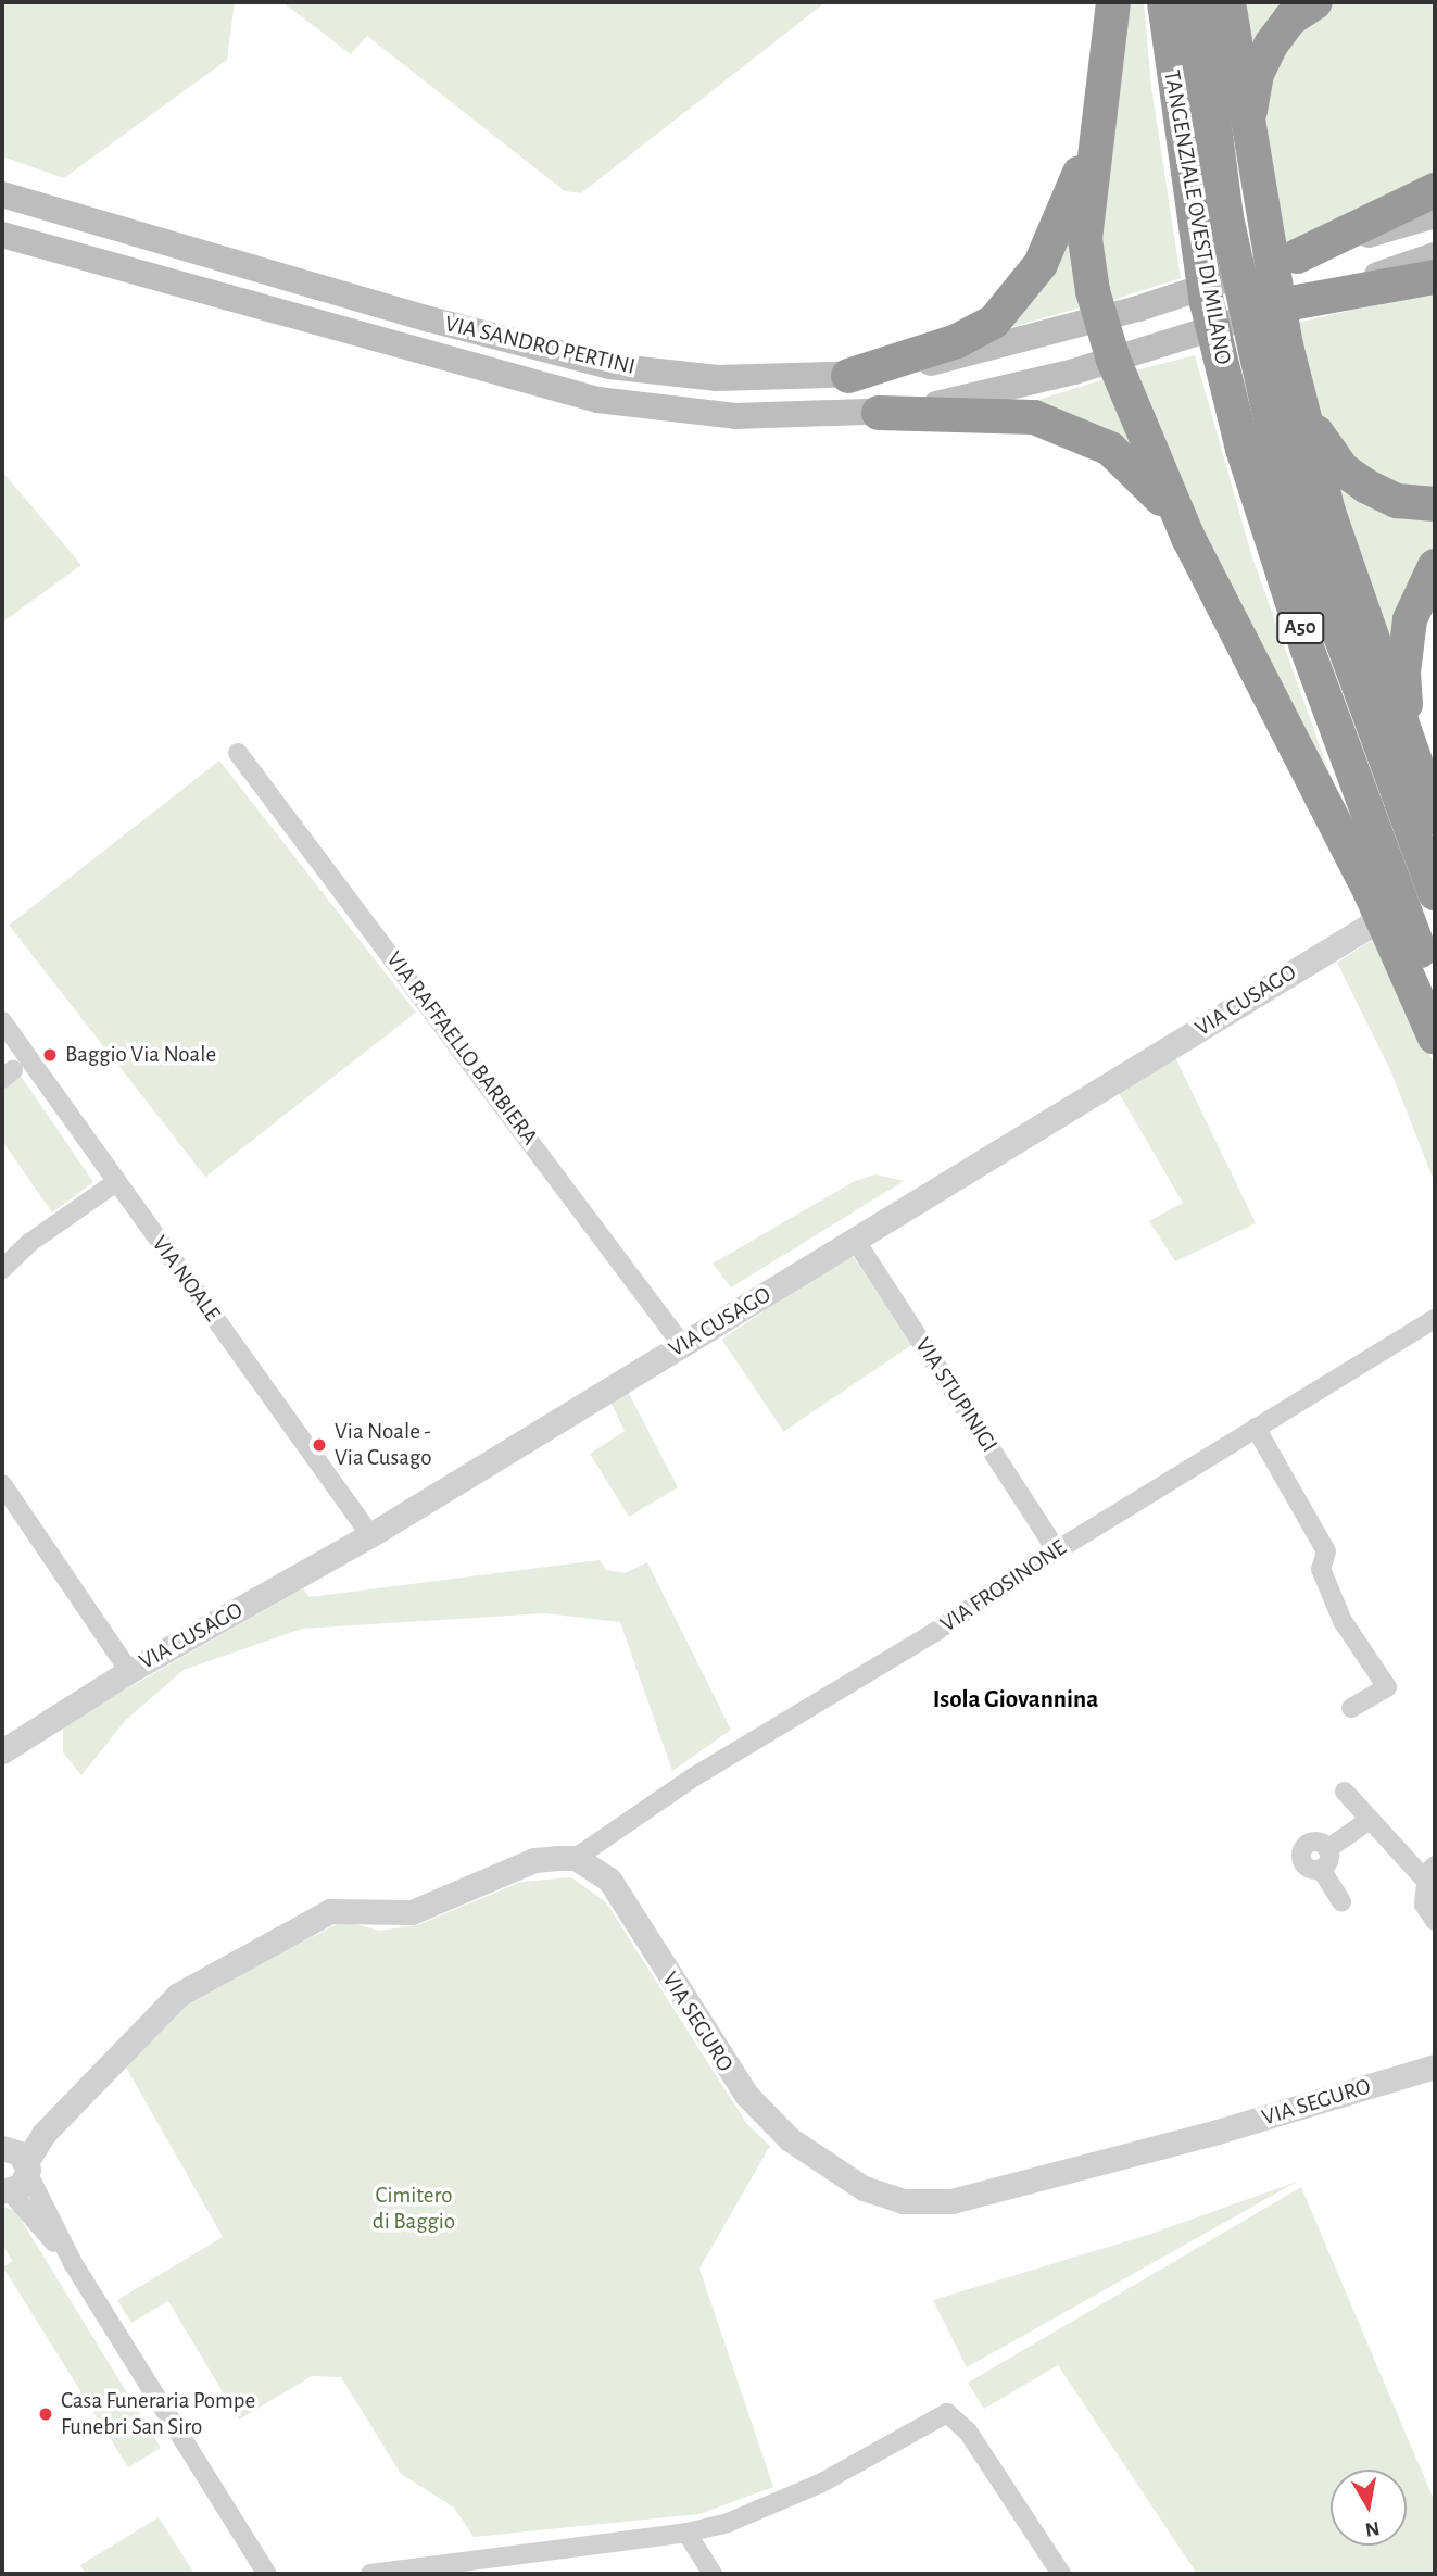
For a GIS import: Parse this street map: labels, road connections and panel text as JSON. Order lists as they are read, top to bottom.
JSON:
{
  "streets": {
    "highway": ["TANGENZIALE OVEST DI MILANO", "A50"],
    "main road": ["VIA SANDRO PERTINI"],
    "street": [
      "VIA CUSAGO",
      "VIA RAFFAELLO BARBIERA",
      "VIA NOALE",
      "VIA STUPINIGI",
      "VIA FROSINONE",
      "VIA SEGURO"
    ]
  },
  "crossings": [
    ["TANGENZIALE OVEST DI MILANO", "VIA CUSAGO"],
    ["VIA CUSAGO", "VIA RAFFAELLO BARBIERA"],
    ["VIA CUSAGO", "VIA NOALE"],
    ["VIA CUSAGO", "VIA STUPINIGI"],
    ["VIA STUPINIGI", "VIA FROSINONE"],
    ["VIA FROSINONE", "VIA SEGURO"]
  ],
  "districts": ["Isola Giovannina"],
  "parks": ["Cimitero di Baggio"],
  "places": ["Baggio Via Noale", "Via Noale - Via Cusago", "Casa Funeraria Pompe Funebri San Siro"],
  "north": "bottom"
}
